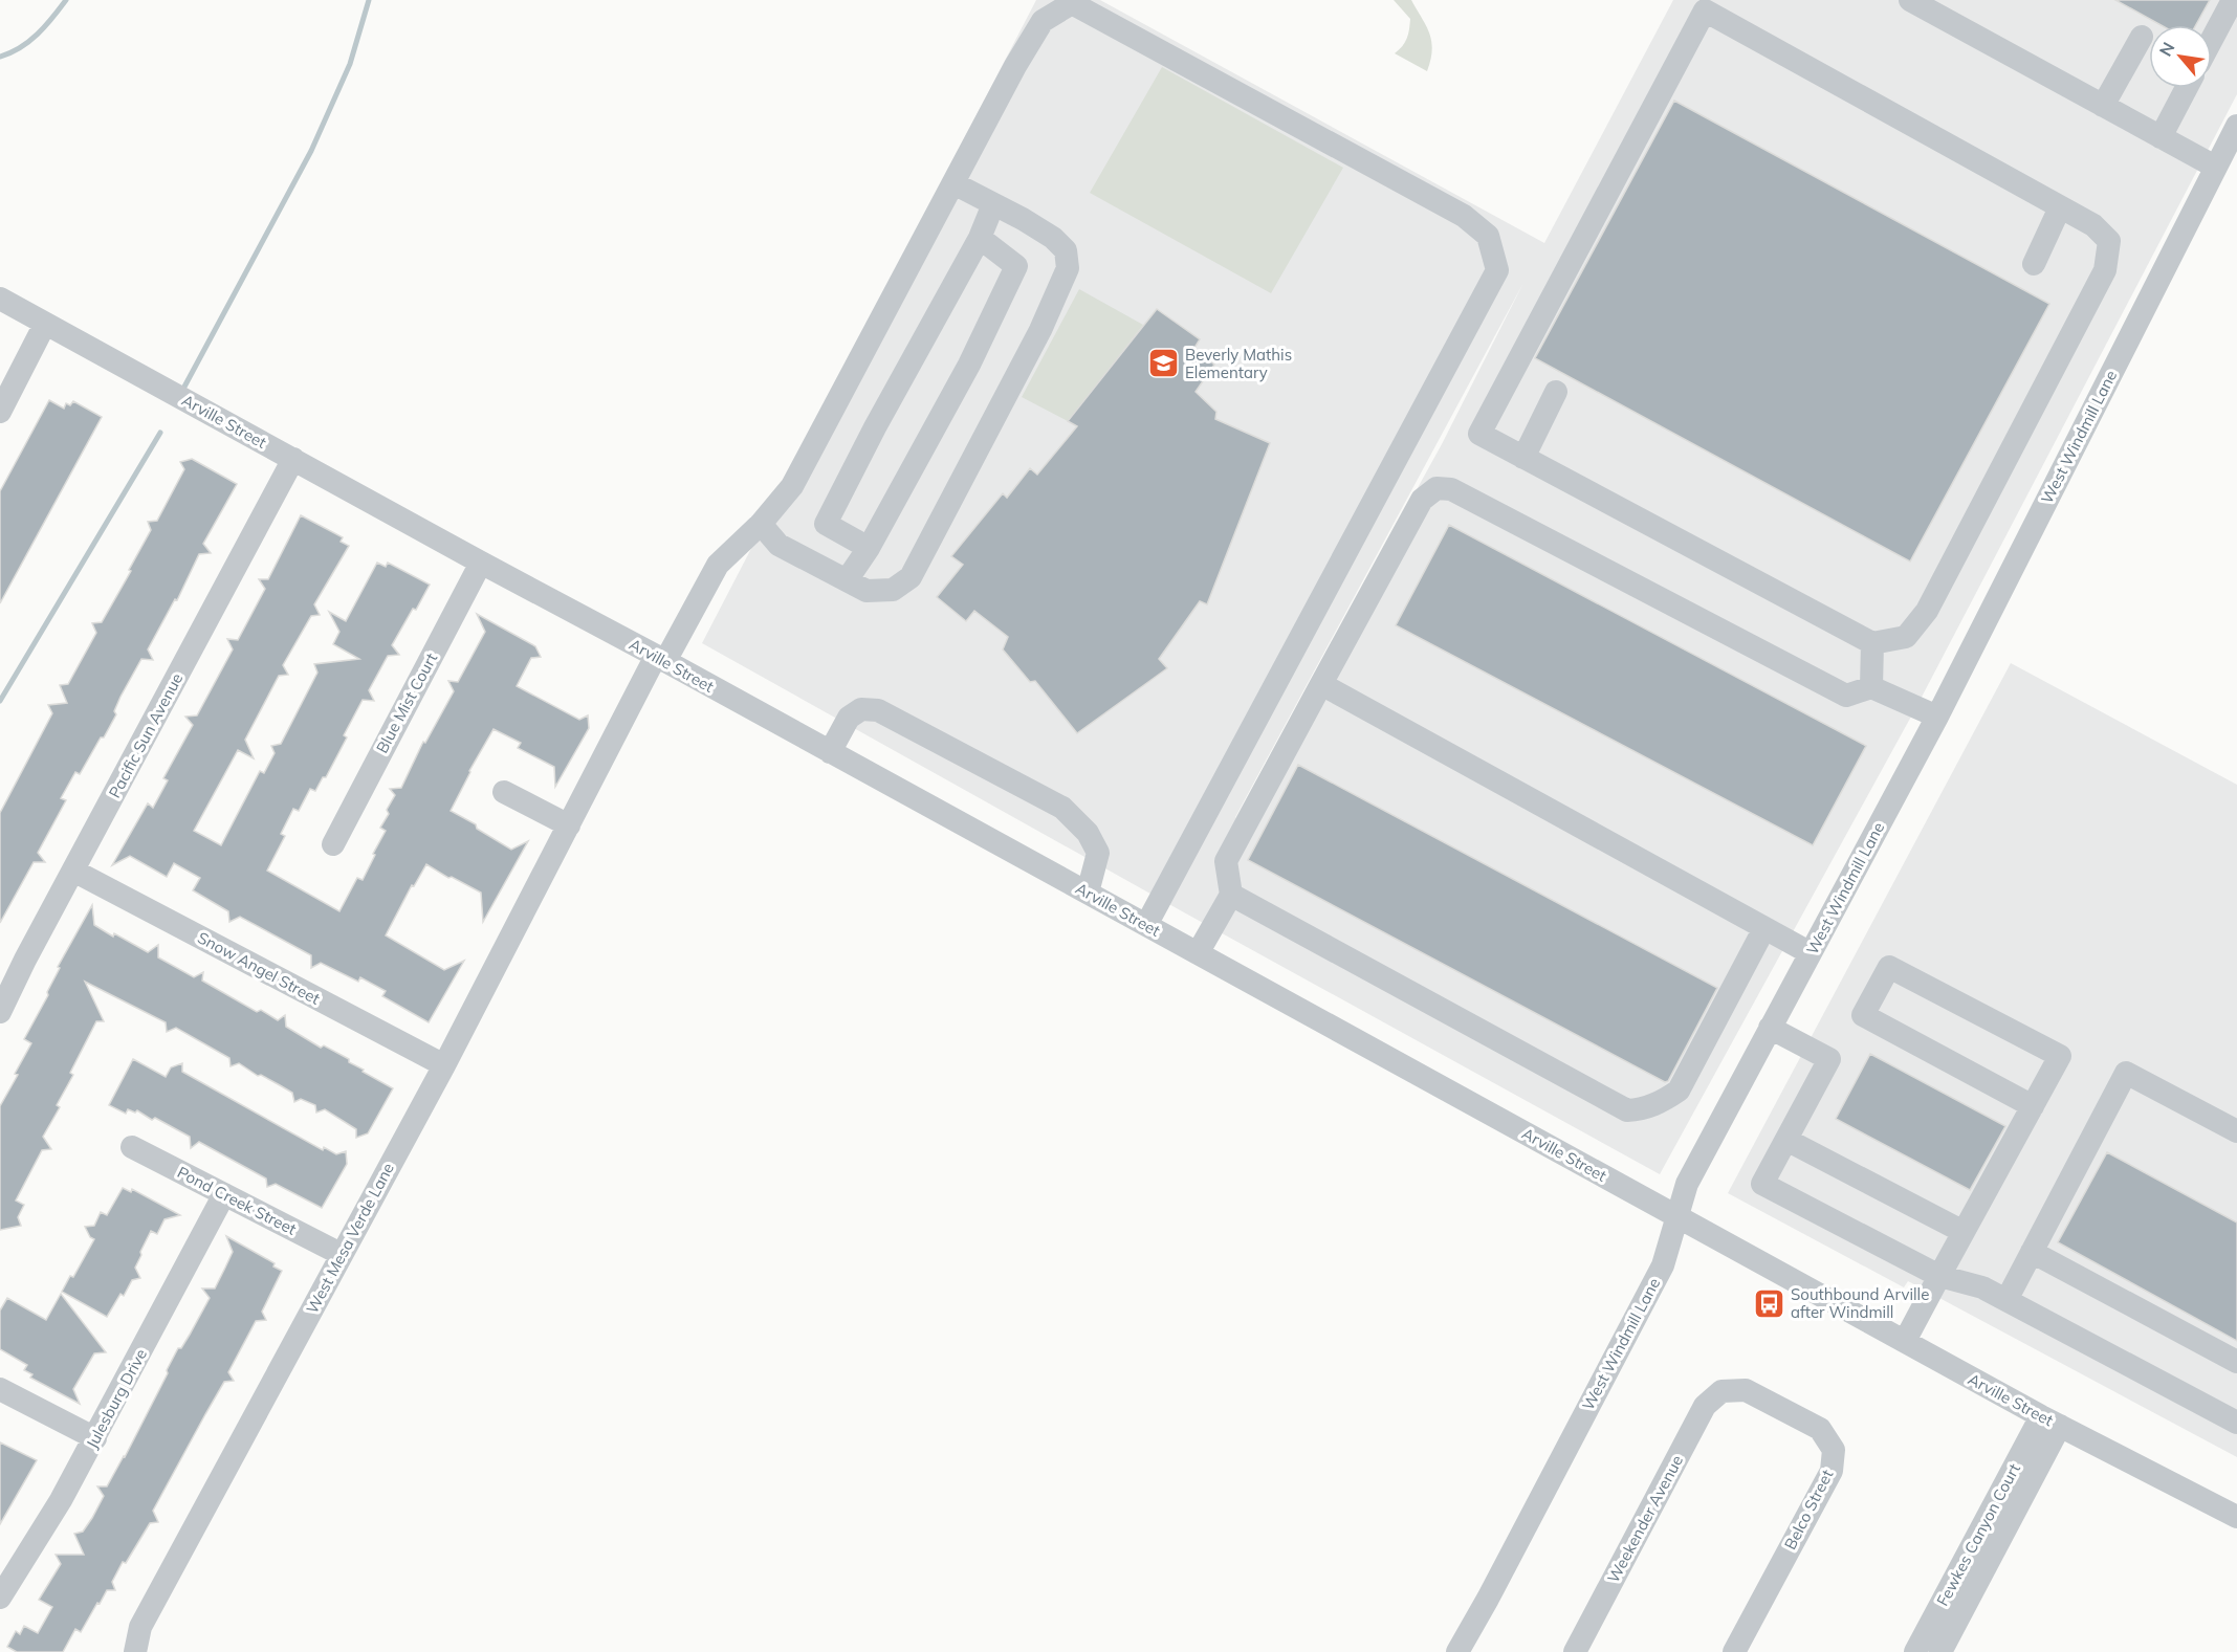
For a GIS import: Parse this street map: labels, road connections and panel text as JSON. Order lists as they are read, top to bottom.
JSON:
{
  "streets": {
    "street": [
      "Arville Street",
      "West Windmill Lane",
      "Blue Mist Court",
      "Pacific Sun Avenue",
      "Snow Angel Street",
      "Pond Creek Street",
      "West Mesa Verde Lane",
      "Julesburg Drive",
      "Belco Street",
      "Weekender Avenue",
      "Fewkes Canyon Court"
    ]
  },
  "crossings": [
    ["Arville Street", "West Windmill Lane"],
    ["Arville Street", "Blue Mist Court"],
    ["Arville Street", "Pacific Sun Avenue"],
    ["Arville Street", "West Mesa Verde Lane"],
    ["Arville Street", "Fewkes Canyon Court"],
    ["Pacific Sun Avenue", "Snow Angel Street"],
    ["Snow Angel Street", "West Mesa Verde Lane"],
    ["Pond Creek Street", "West Mesa Verde Lane"],
    ["Pond Creek Street", "Julesburg Drive"],
    ["Belco Street", "Weekender Avenue"]
  ],
  "places": {
    "school or university": ["Beverly Mathis Elementary"],
    "bus stop": ["Southbound Arville after Windmill"]
  },
  "north": "top left"
}
